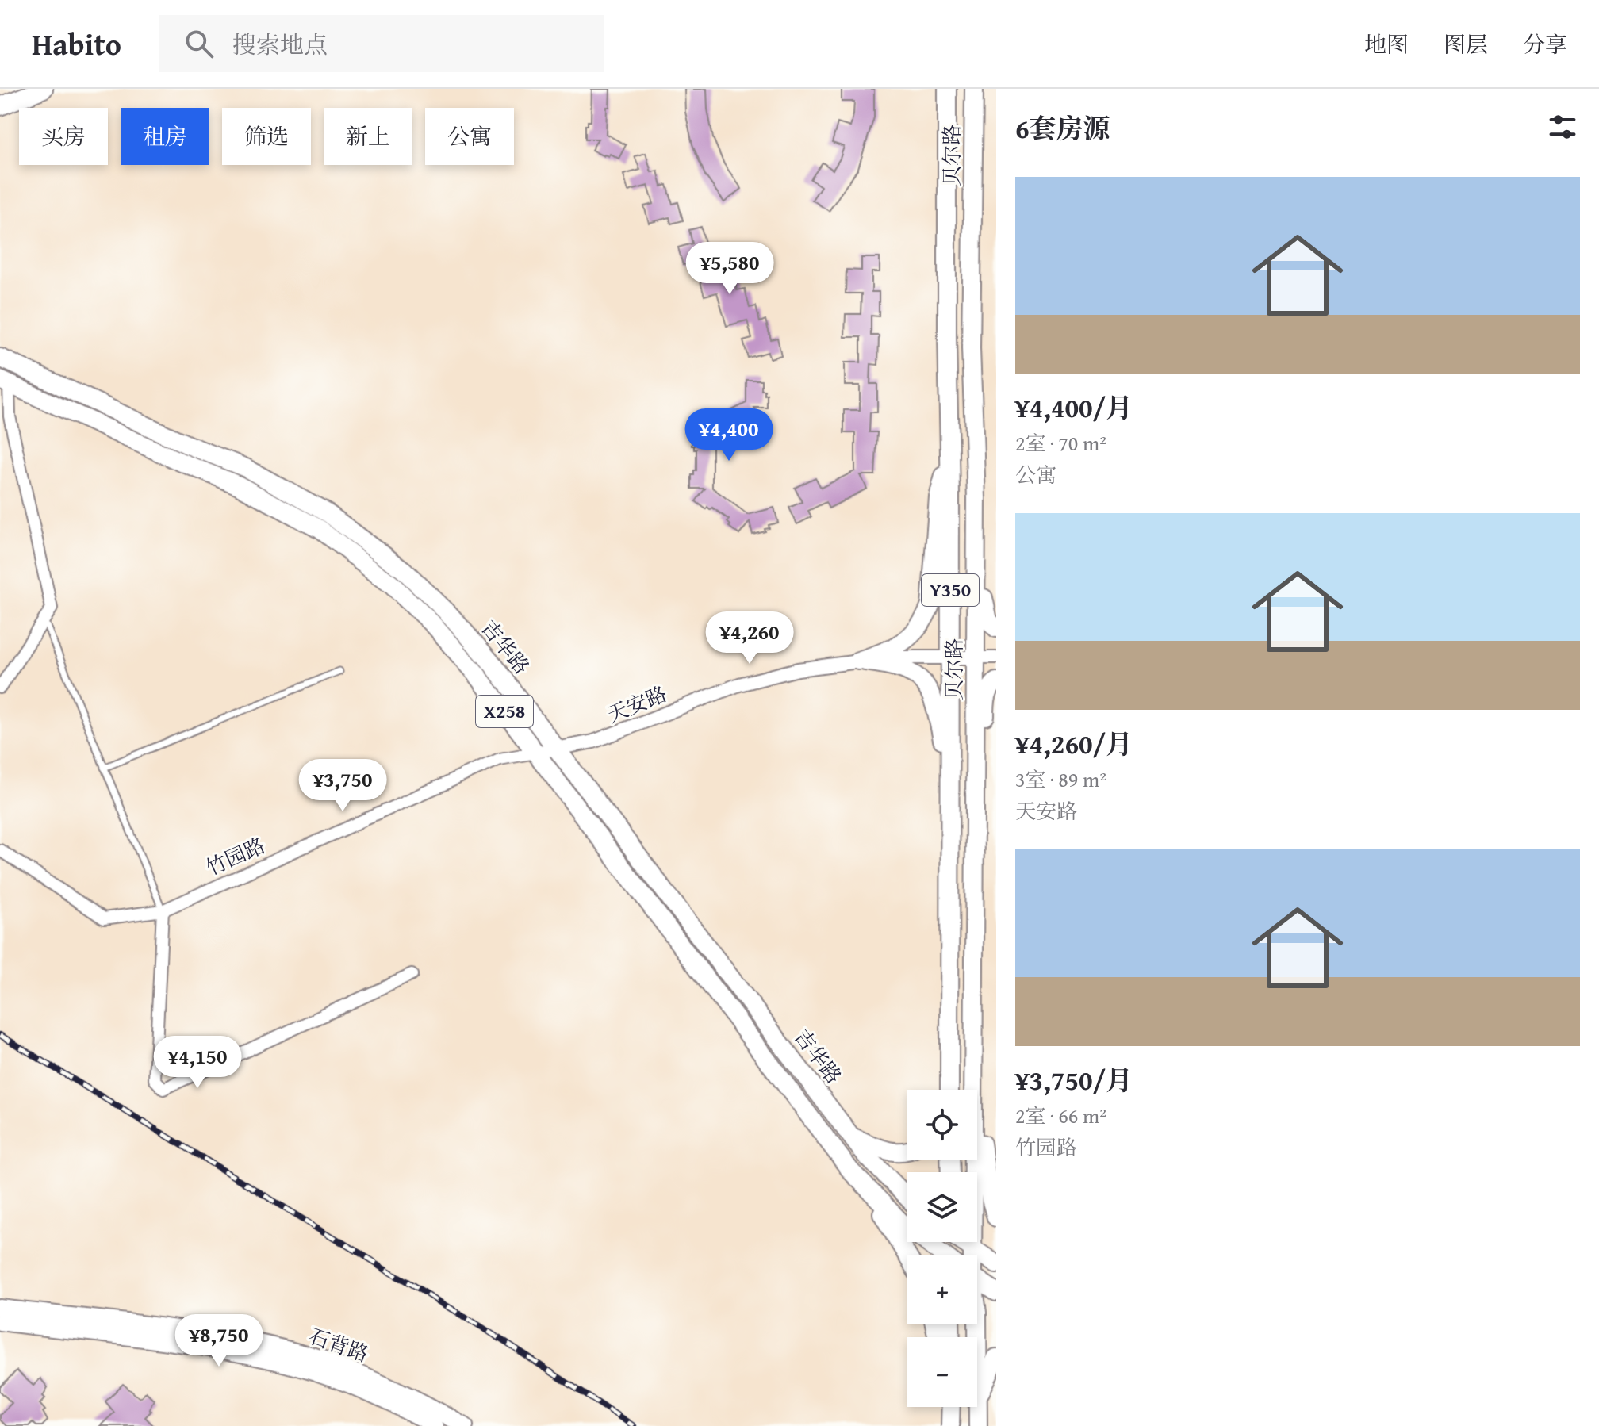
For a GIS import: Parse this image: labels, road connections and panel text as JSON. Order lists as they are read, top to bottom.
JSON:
{
  "streets": {
    "main road": [
      "贝尔路",
      "Y350",
      "吉华路",
      "X258",
      "石背路"
    ],
    "street": ["天安路", "竹园路"]
  },
  "crossings": [
    ["贝尔路", "天安路"],
    ["吉华路", "天安路"],
    ["吉华路", "X258"],
    ["吉华路", "竹园路"],
    ["天安路", "竹园路"]
  ],
  "page": {
    "header": "Habito",
    "search": "搜索地点",
    "nav": ["地图", "图层", "分享"],
    "heading": "6套房源",
    "chip": [
      "买房",
      "租房",
      "筛选",
      "新上",
      "公寓"
    ],
    "list": [
      {
        "name": "¥4,400/月",
        "note": "2室 · 70 m² · 公寓"
      },
      {
        "name": "¥4,260/月",
        "note": "3室 · 89 m² · 天安路"
      },
      {
        "name": "¥3,750/月",
        "note": "2室 · 66 m² · 竹园路"
      }
    ],
    "price": [
      "¥5,580",
      "¥4,400",
      "¥4,260",
      "¥3,750",
      "¥4,150",
      "¥8,750"
    ],
    "map_buttons": ["+", "−"]
  }
}
